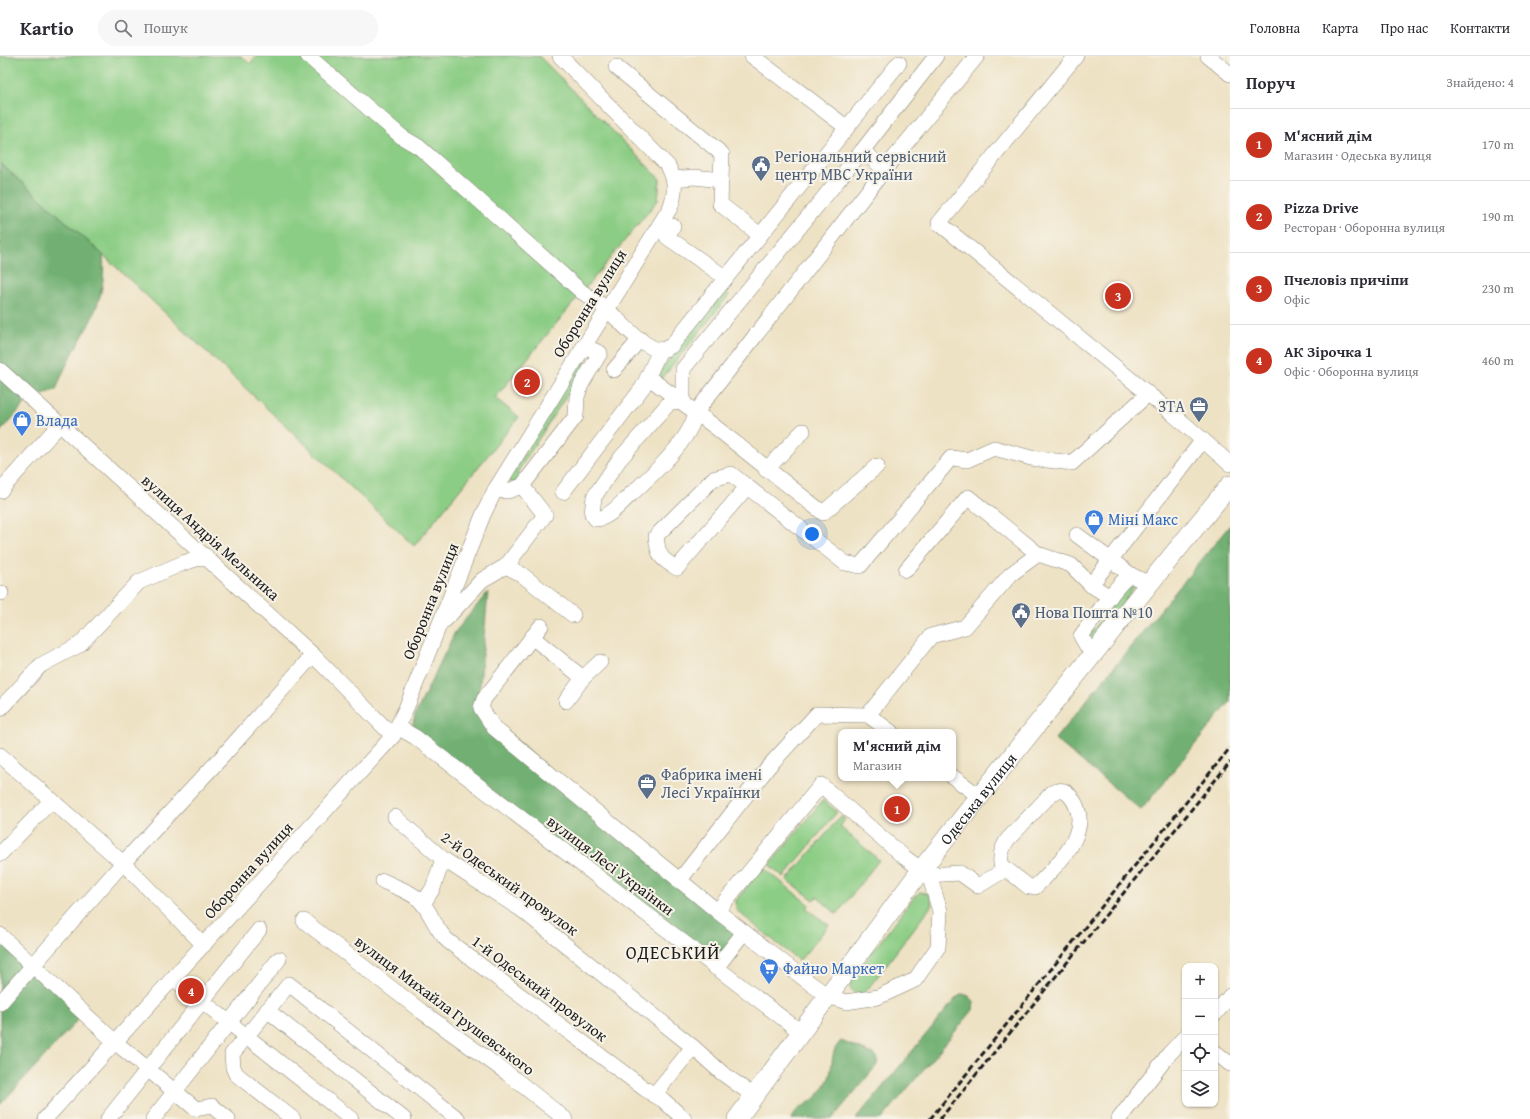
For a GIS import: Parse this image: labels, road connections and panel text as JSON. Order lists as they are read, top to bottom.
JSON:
{
  "streets": {
    "main road": ["Одеська вулиця"],
    "street": [
      "Оборонна вулиця",
      "вулиця Андрія Мельника",
      "вулиця Лесі Українки",
      "2-й Одеський провулок",
      "1-й Одеський провулок",
      "вулиця Михайла Грушевського"
    ]
  },
  "crossings": [
    ["Оборонна вулиця", "вулиця Андрія Мельника"],
    ["Оборонна вулиця", "вулиця Лесі Українки"],
    ["вулиця Андрія Мельника", "вулиця Лесі Українки"],
    ["Одеська вулиця", "вулиця Лесі Українки"],
    ["Одеська вулиця", "2-й Одеський провулок"]
  ],
  "districts": ["ОДЕСЬКИЙ"],
  "places": {
    "public building": ["Регіональний сервісний центр МВС України", "Нова Пошта №10"],
    "office": ["ЗТА", "Фабрика імені Лесі Українки"],
    "shop": ["Влада", "Міні Макс"],
    "supermarket": ["Файно Маркет"]
  },
  "page": {
    "header": "Kartio",
    "search": "Пошук",
    "nav": [
      "Головна",
      "Карта",
      "Про нас",
      "Контакти"
    ],
    "heading": ["Поруч", "Знайдено: 4"],
    "list": [
      {
        "mark": "1",
        "name": "М'ясний дім",
        "note": "Магазин · Одеська вулиця",
        "value": "170 m"
      },
      {
        "mark": "2",
        "name": "Pizza Drive",
        "note": "Ресторан · Оборонна вулиця",
        "value": "190 m"
      },
      {
        "mark": "3",
        "name": "Пчеловіз причіпи",
        "note": "Офіс",
        "value": "230 m"
      },
      {
        "mark": "4",
        "name": "АК Зірочка 1",
        "note": "Офіс · Оборонна вулиця",
        "value": "460 m"
      }
    ],
    "pins": [
      "3",
      "2",
      "1",
      "4"
    ],
    "popup": ["М'ясний дім", "Магазин"],
    "map_buttons": ["+", "−"]
  }
}
